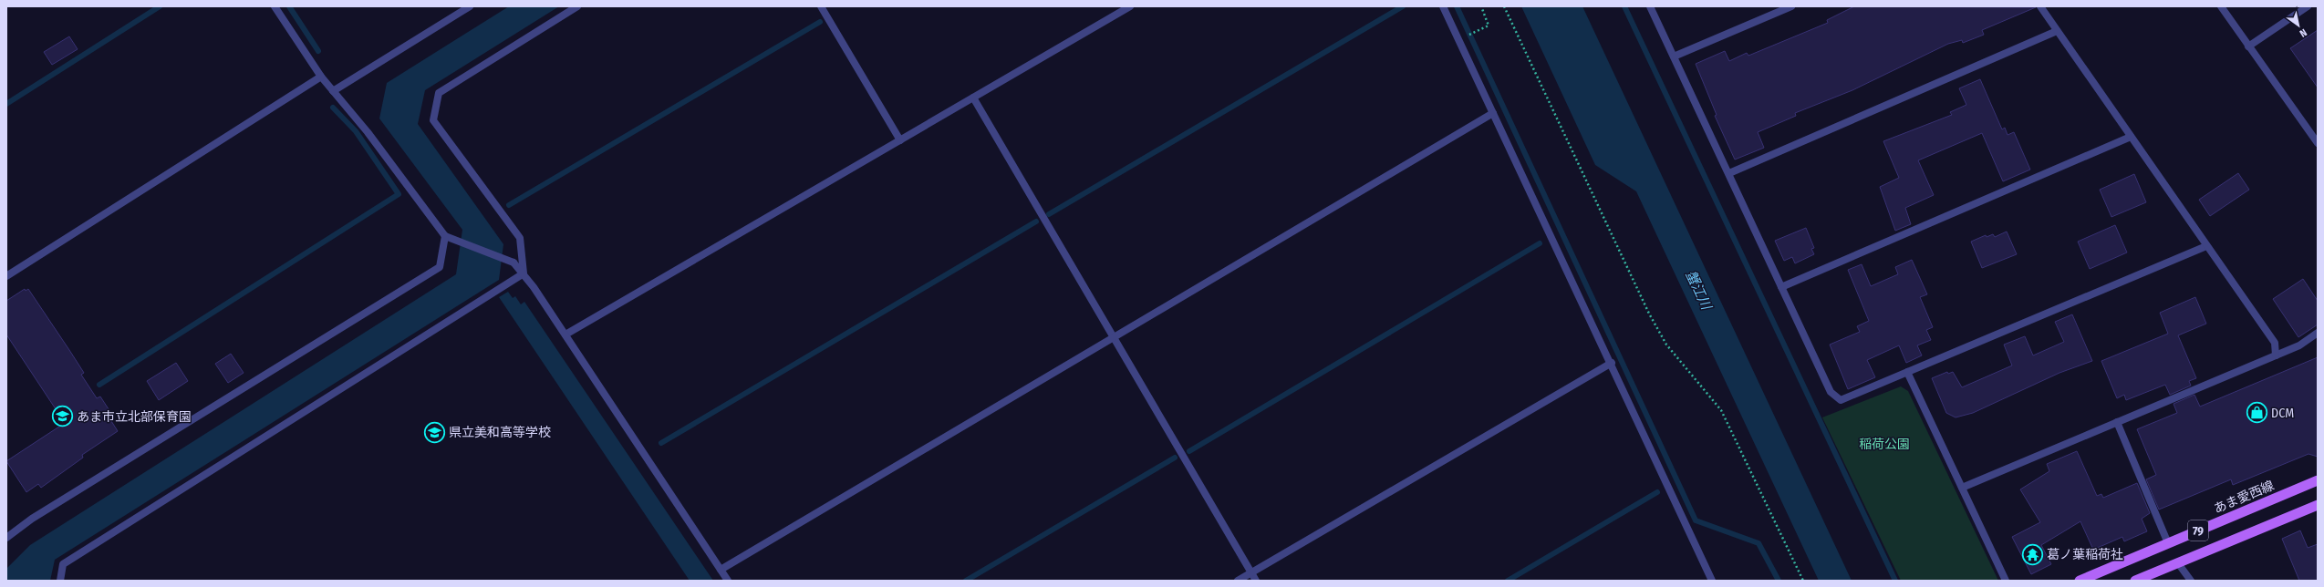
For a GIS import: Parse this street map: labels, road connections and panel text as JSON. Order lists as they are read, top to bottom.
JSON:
{
  "streets": {
    "main road": ["あま愛西線", "79"]
  },
  "water": ["蟹江川"],
  "parks": ["稲荷公園"],
  "places": {
    "shop": ["DCM"],
    "school or university": ["あま市立北部保育園", "県立美和高等学校"],
    "temple": ["葛ノ葉稲荷社"]
  },
  "north": "bottom right"
}
